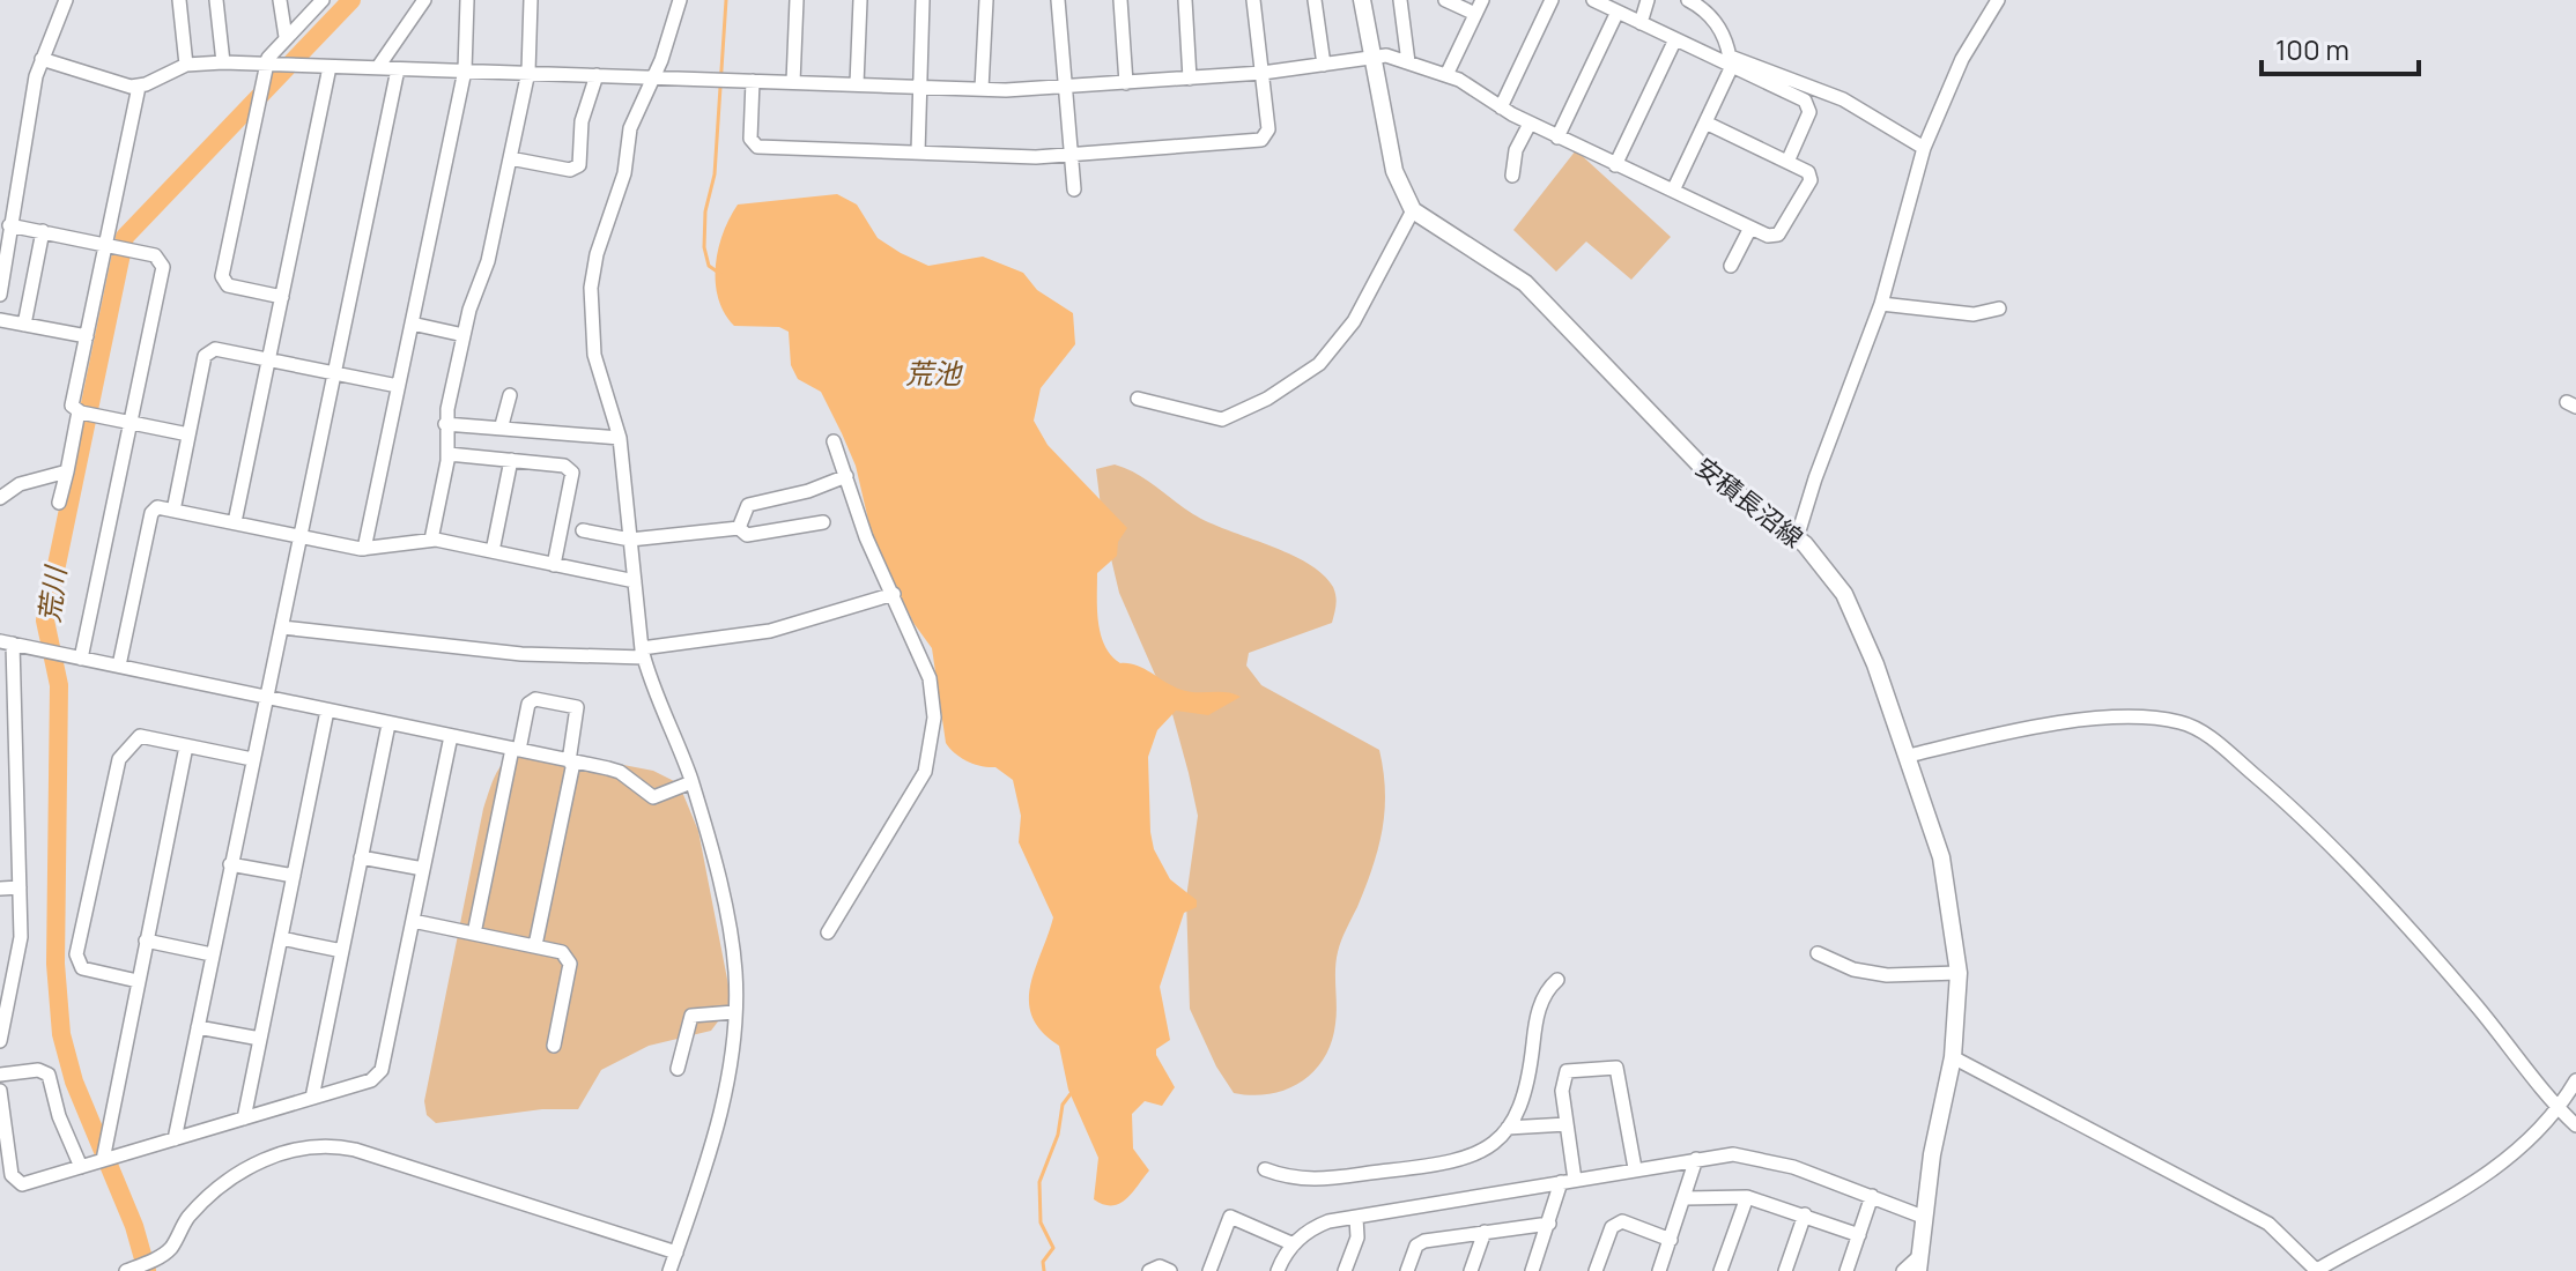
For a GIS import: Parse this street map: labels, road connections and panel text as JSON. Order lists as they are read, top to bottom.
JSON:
{
  "streets": {
    "main road": ["安積長沼線"]
  },
  "water": ["荒池", "荒川"],
  "scale_bar": "100 m"
}
